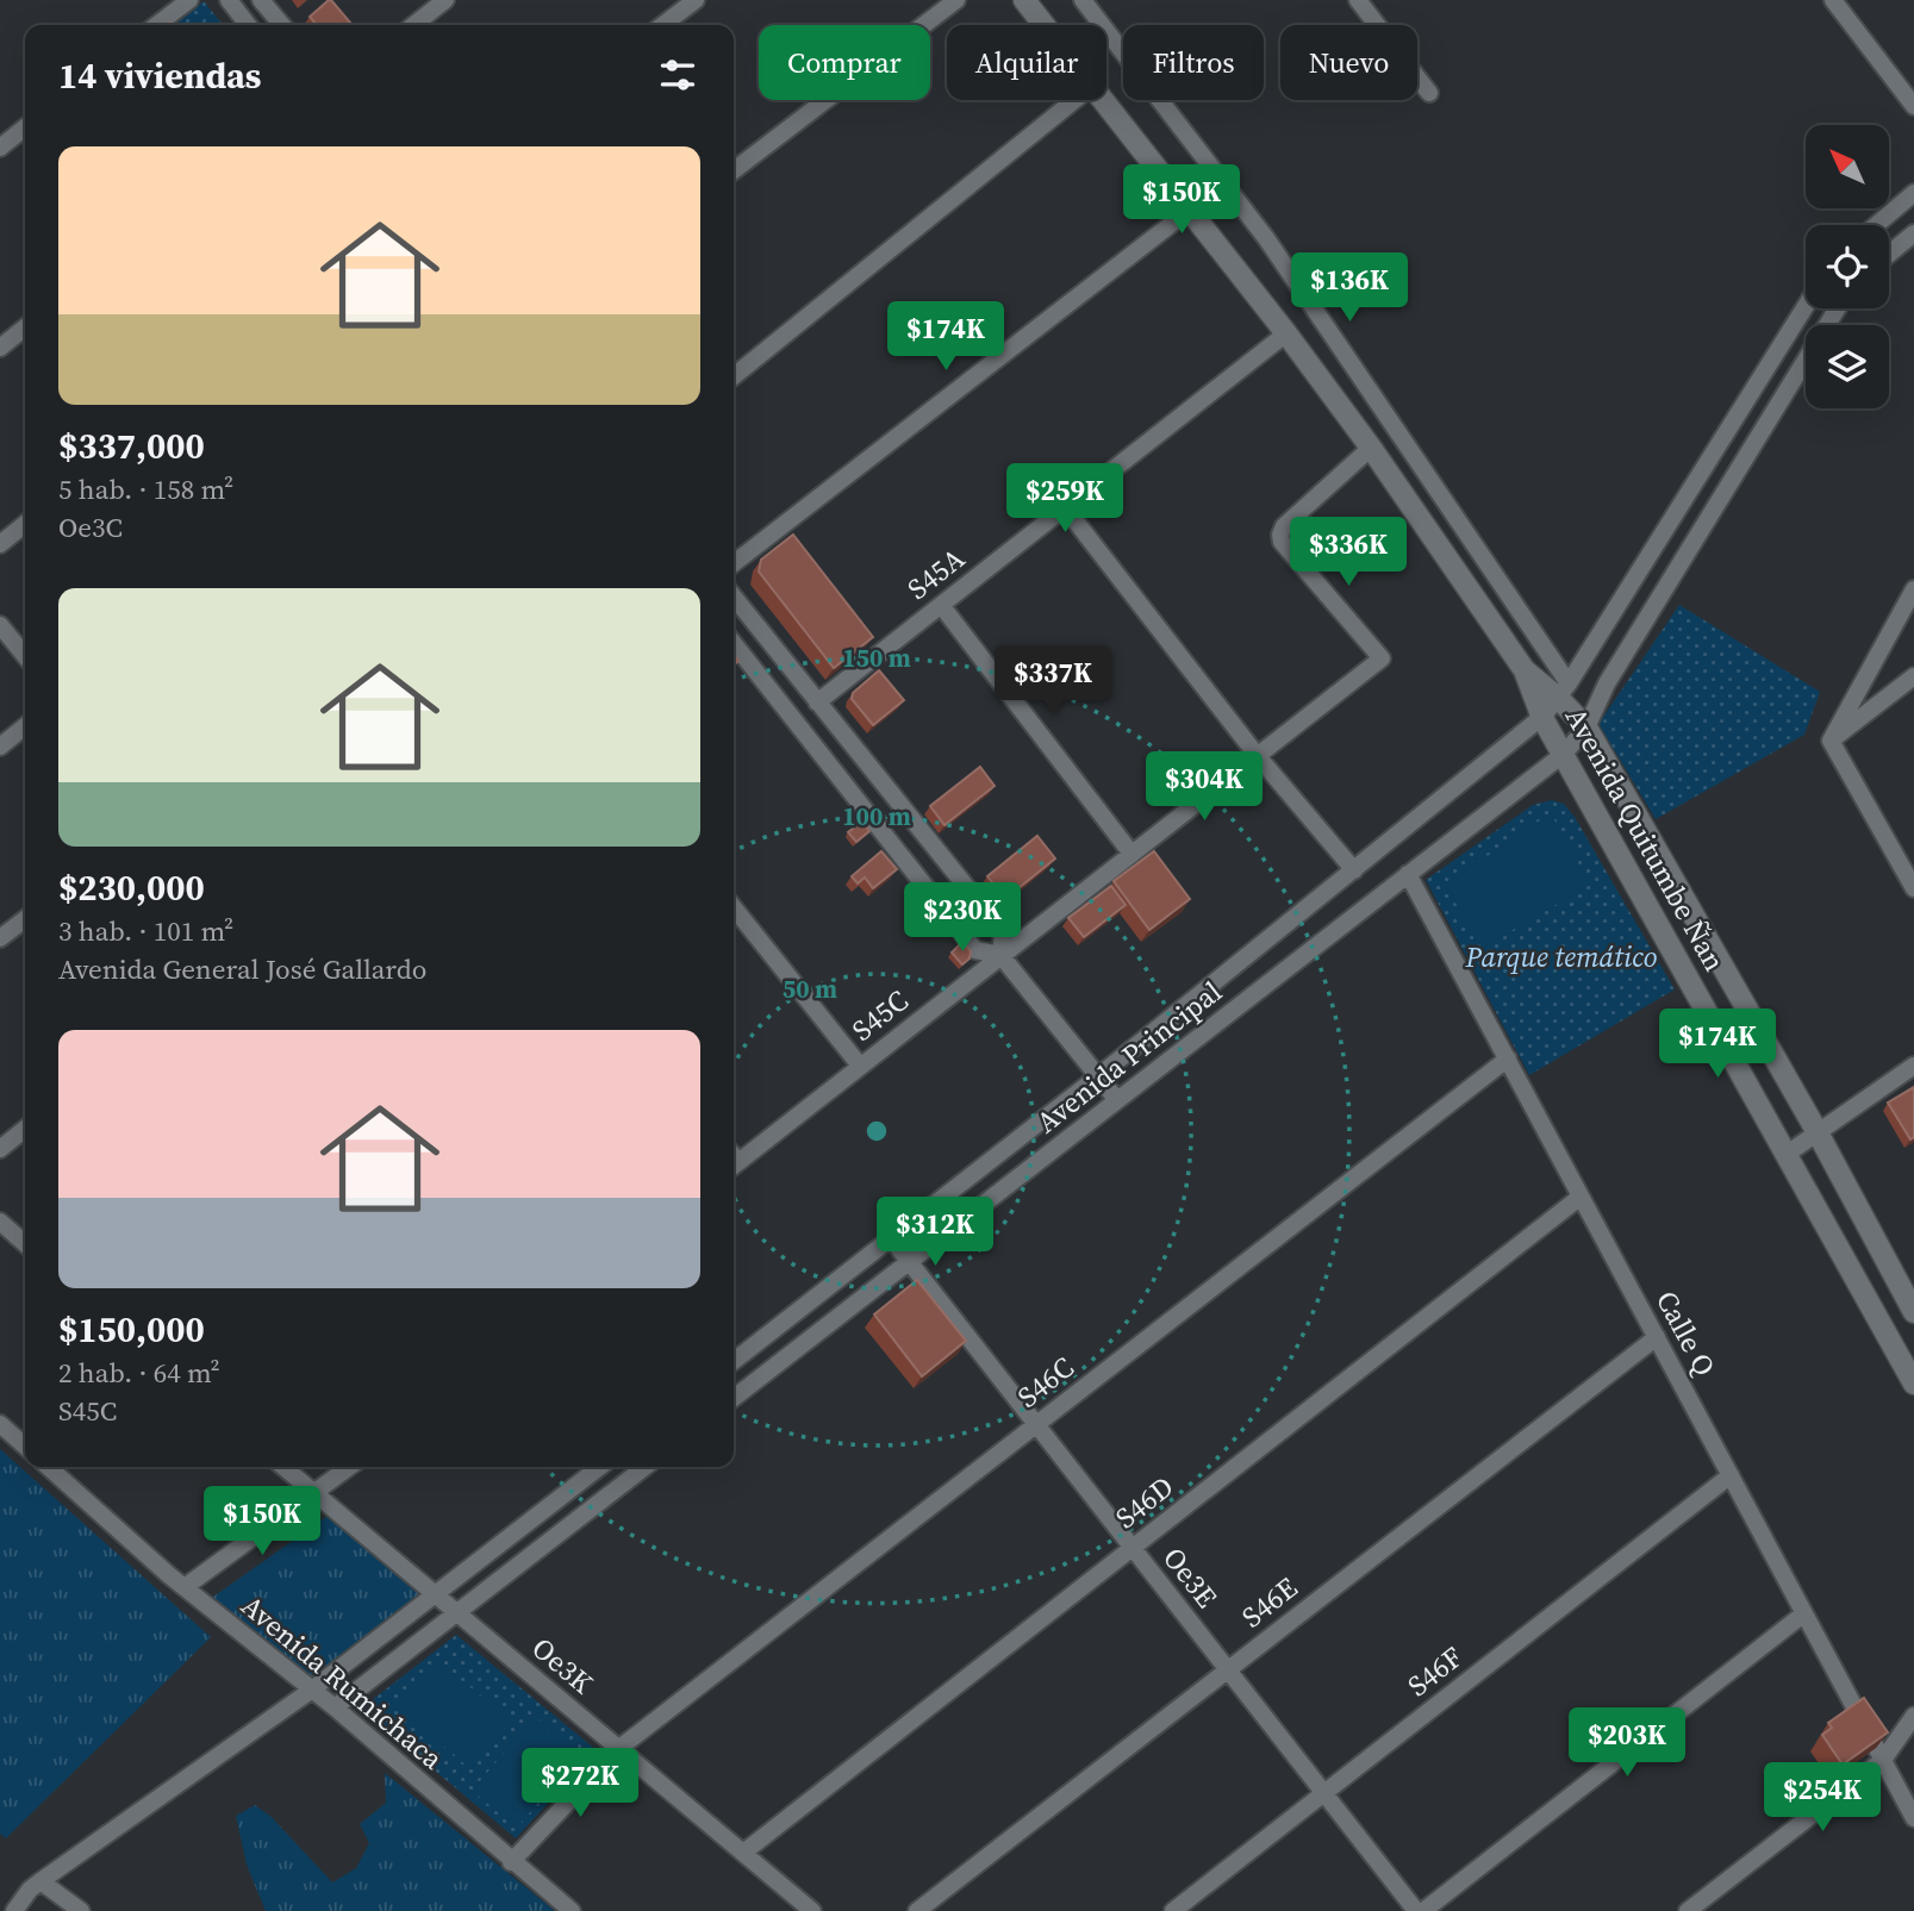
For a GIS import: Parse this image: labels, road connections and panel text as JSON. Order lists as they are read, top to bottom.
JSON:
{
  "streets": {
    "street": [
      "S45A",
      "Avenida Quitumbe Ñan",
      "S45C",
      "Avenida Principal",
      "Calle Q",
      "S46C",
      "S46D",
      "Oe3E",
      "S46E",
      "Oe3K",
      "S46F",
      "Avenida Rumichaca"
    ]
  },
  "crossings": [
    ["S45A", "Avenida Quitumbe Ñan"],
    ["Avenida Quitumbe Ñan", "S45C"],
    ["Avenida Quitumbe Ñan", "Avenida Principal"],
    ["Avenida Principal", "Calle Q"],
    ["Avenida Principal", "Oe3E"],
    ["Calle Q", "S46C"],
    ["Calle Q", "S46D"],
    ["Calle Q", "S46E"],
    ["Calle Q", "S46F"],
    ["S46C", "Oe3E"],
    ["S46C", "Oe3K"],
    ["S46C", "Avenida Rumichaca"],
    ["S46D", "Oe3E"],
    ["S46D", "Oe3K"],
    ["Oe3E", "S46E"],
    ["Oe3E", "S46F"]
  ],
  "parks": ["Parque temático"],
  "north": "top left",
  "page": {
    "chip": [
      "Comprar",
      "Alquilar",
      "Filtros",
      "Nuevo"
    ],
    "heading": "14 viviendas",
    "list": [
      {
        "name": "$337,000",
        "note": "5 hab. · 158 m² · Oe3C"
      },
      {
        "name": "$230,000",
        "note": "3 hab. · 101 m² · Avenida General José Gallardo"
      },
      {
        "name": "$150,000",
        "note": "2 hab. · 64 m² · S45C"
      }
    ],
    "price": [
      "$150K",
      "$136K",
      "$174K",
      "$259K",
      "$336K",
      "$337K",
      "$304K",
      "$230K",
      "$174K",
      "$312K",
      "$150K",
      "$203K",
      "$272K",
      "$254K"
    ]
  },
  "rings": ["150 m", "100 m", "50 m"]
}
